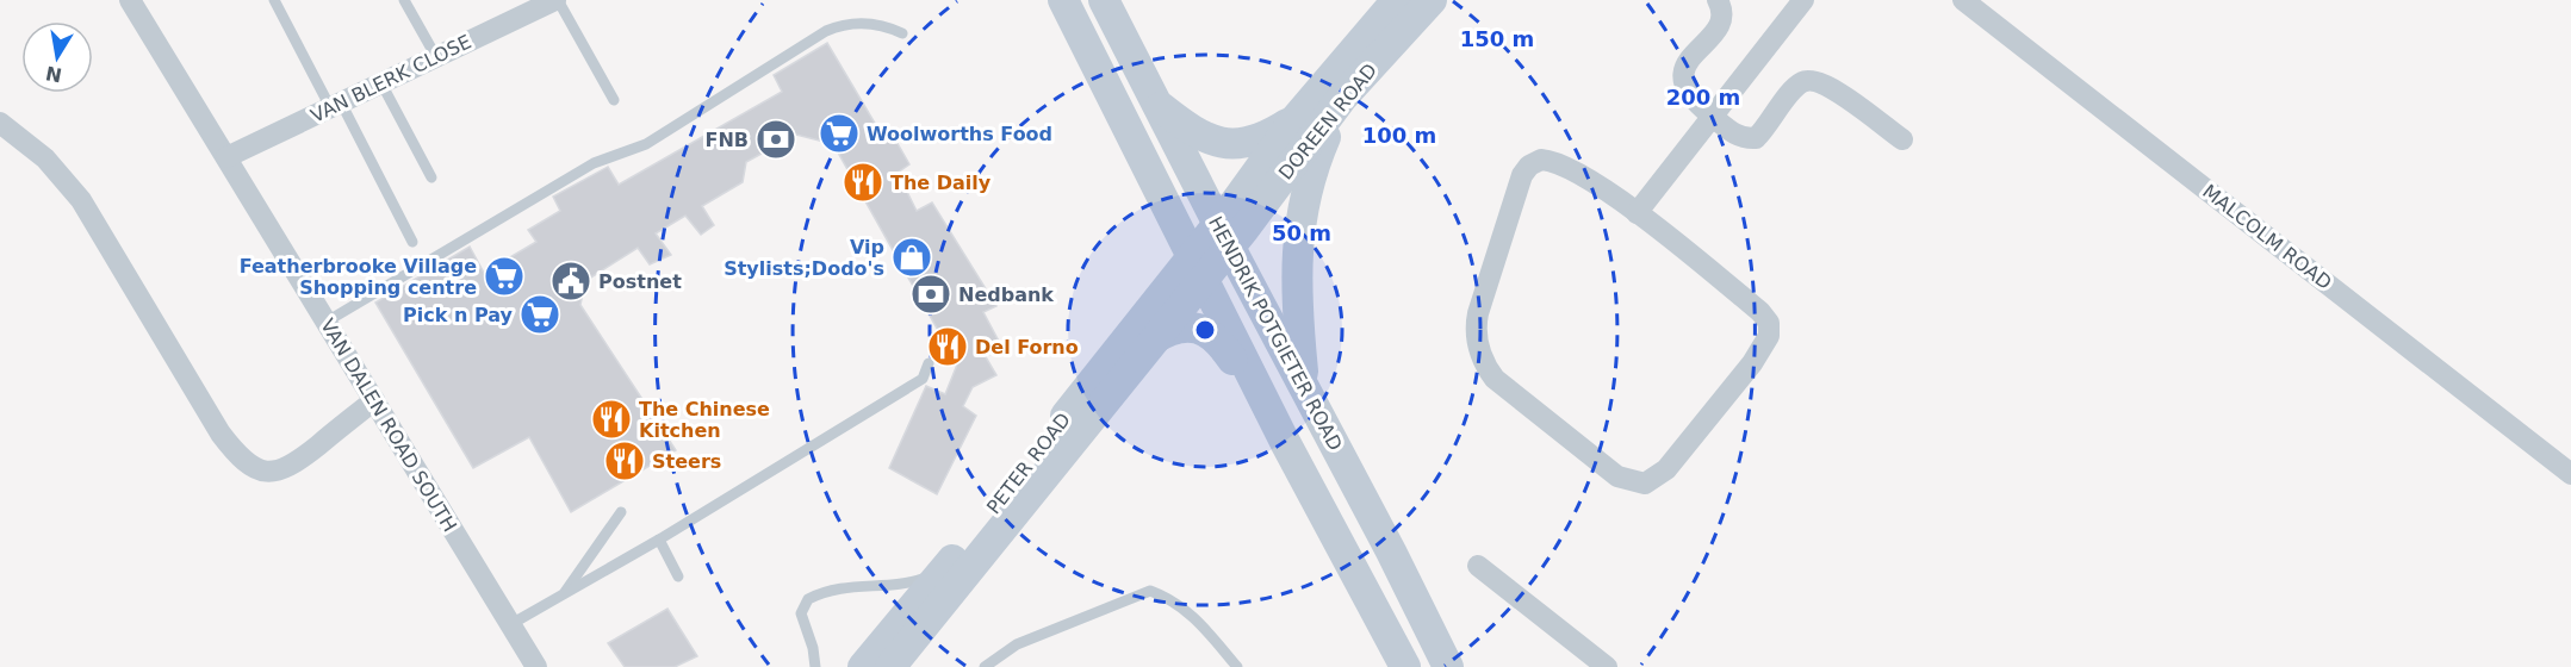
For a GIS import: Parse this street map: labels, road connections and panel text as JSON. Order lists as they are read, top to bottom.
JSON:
{
  "streets": {
    "main road": ["DOREEN ROAD", "HENDRIK POTGIETER ROAD", "PETER ROAD"],
    "street": ["VAN BLERK CLOSE", "MALCOLM ROAD", "VAN DALEN ROAD SOUTH"]
  },
  "crossings": [
    ["VAN BLERK CLOSE", "VAN DALEN ROAD SOUTH"],
    ["DOREEN ROAD", "HENDRIK POTGIETER ROAD"],
    ["HENDRIK POTGIETER ROAD", "PETER ROAD"]
  ],
  "places": {
    "supermarket": ["Woolworths Food", "Featherbrooke Village Shopping centre", "Pick n Pay"],
    "bank": ["FNB", "Nedbank"],
    "restaurant": [
      "The Daily",
      "Del Forno",
      "The Chinese Kitchen",
      "Steers"
    ],
    "shop": ["Vip Stylists;Dodo's"],
    "public building": ["Postnet"]
  },
  "north": "bottom",
  "rings": [
    "150 m",
    "200 m",
    "100 m",
    "50 m"
  ]
}
